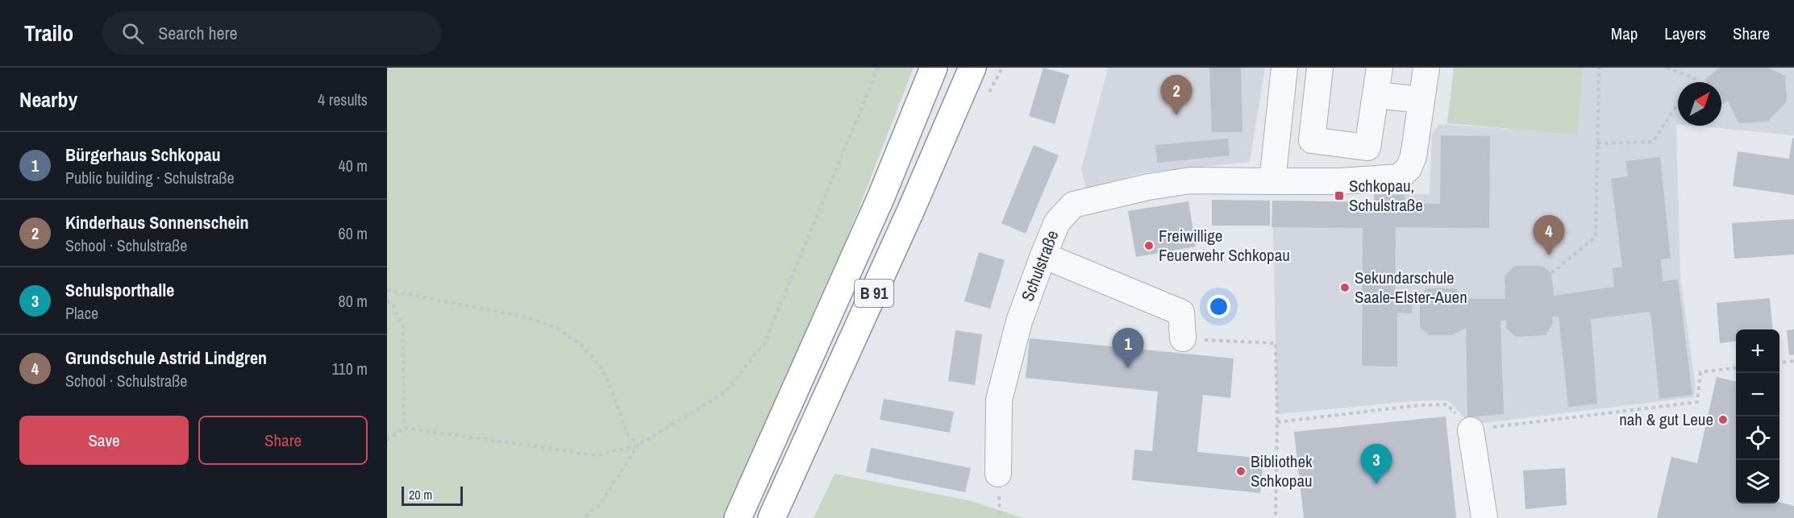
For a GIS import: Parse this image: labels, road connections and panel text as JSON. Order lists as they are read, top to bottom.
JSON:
{
  "streets": {
    "highway": ["B 91"],
    "street": ["Schulstraße"]
  },
  "places": {
    "transit": ["Schkopau, Schulstraße"],
    "other": [
      "Freiwillige Feuerwehr Schkopau",
      "Sekundarschule Saale-Elster-Auen",
      "nah & gut Leue",
      "Bibliothek Schkopau"
    ]
  },
  "scale_bar": "20 m",
  "north": "top right",
  "page": {
    "header": "Trailo",
    "search": "Search here",
    "nav": ["Map", "Layers", "Share"],
    "heading": ["Nearby", "4 results"],
    "pins": [
      "2",
      "4",
      "1",
      "3"
    ],
    "list": [
      {
        "mark": "1",
        "name": "Bürgerhaus Schkopau",
        "note": "Public building · Schulstraße",
        "value": "40 m"
      },
      {
        "mark": "2",
        "name": "Kinderhaus Sonnenschein",
        "note": "School · Schulstraße",
        "value": "60 m"
      },
      {
        "mark": "3",
        "name": "Schulsporthalle",
        "note": "Place",
        "value": "80 m"
      },
      {
        "mark": "4",
        "name": "Grundschule Astrid Lindgren",
        "note": "School · Schulstraße",
        "value": "110 m"
      }
    ],
    "map_buttons": ["+", "−"],
    "buttons": ["Save", "Share"],
    "scale": "20 m"
  }
}
